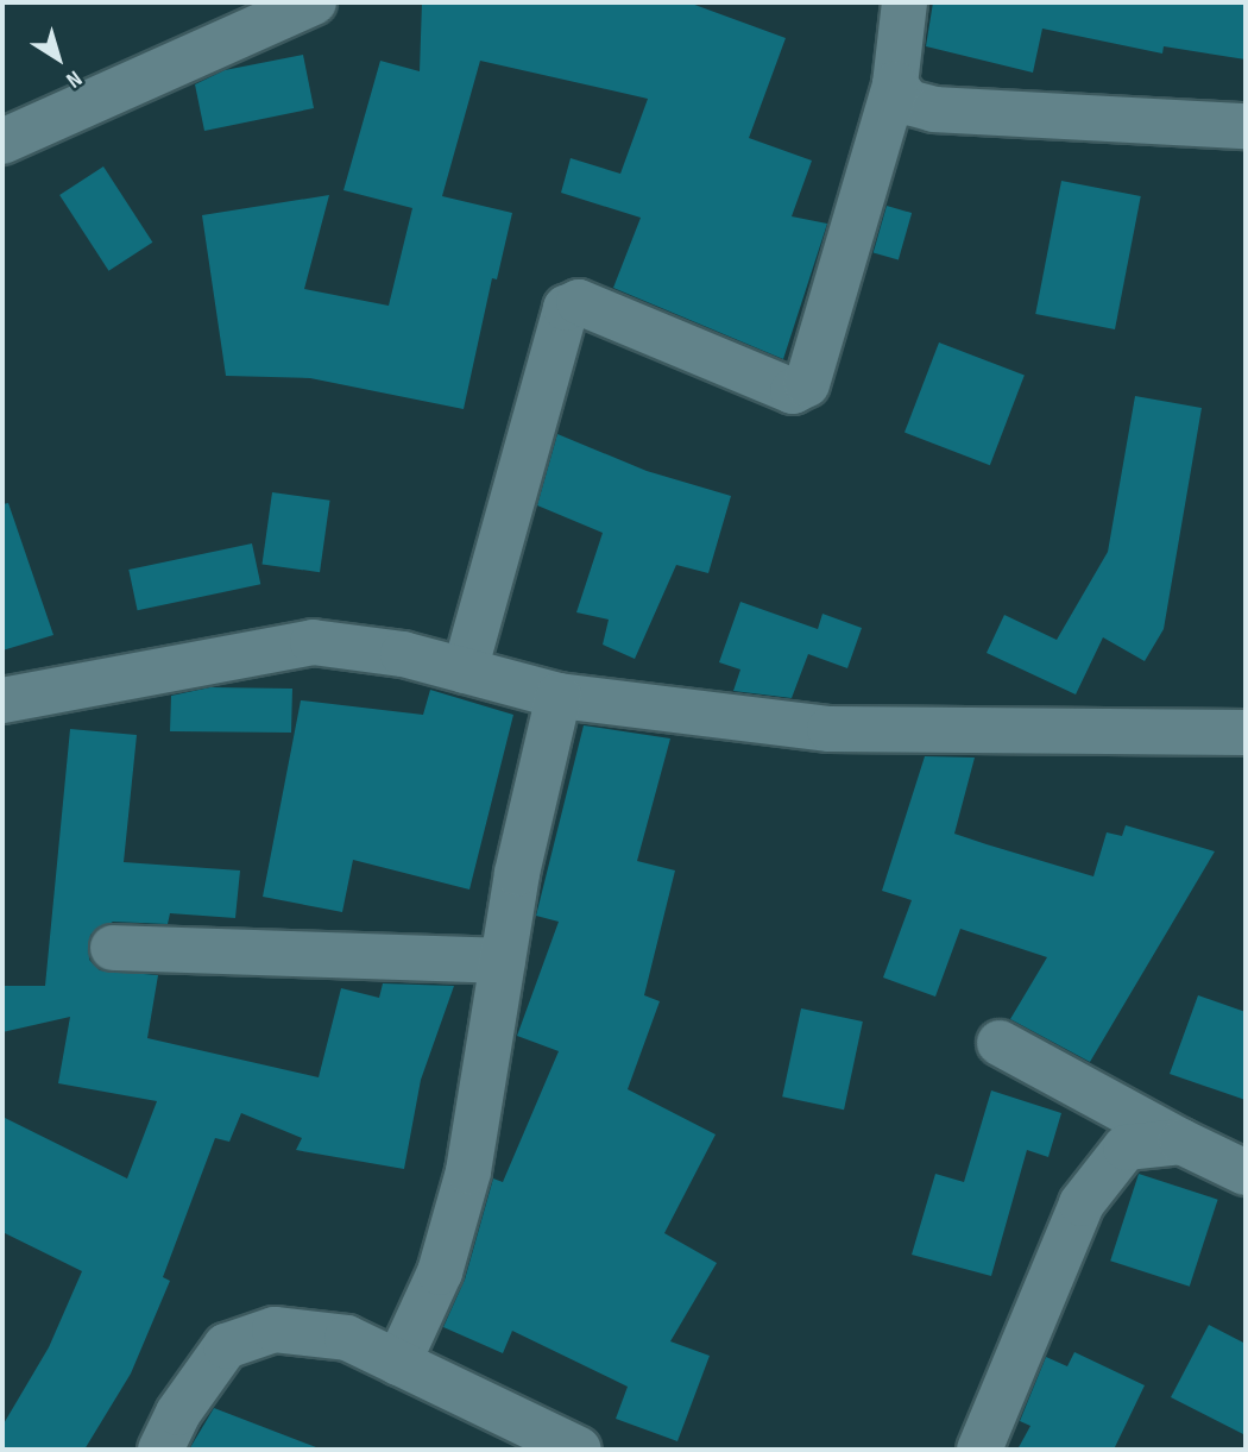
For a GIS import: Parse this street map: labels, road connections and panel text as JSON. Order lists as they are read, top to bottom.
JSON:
{
  "north": "bottom right"
}
